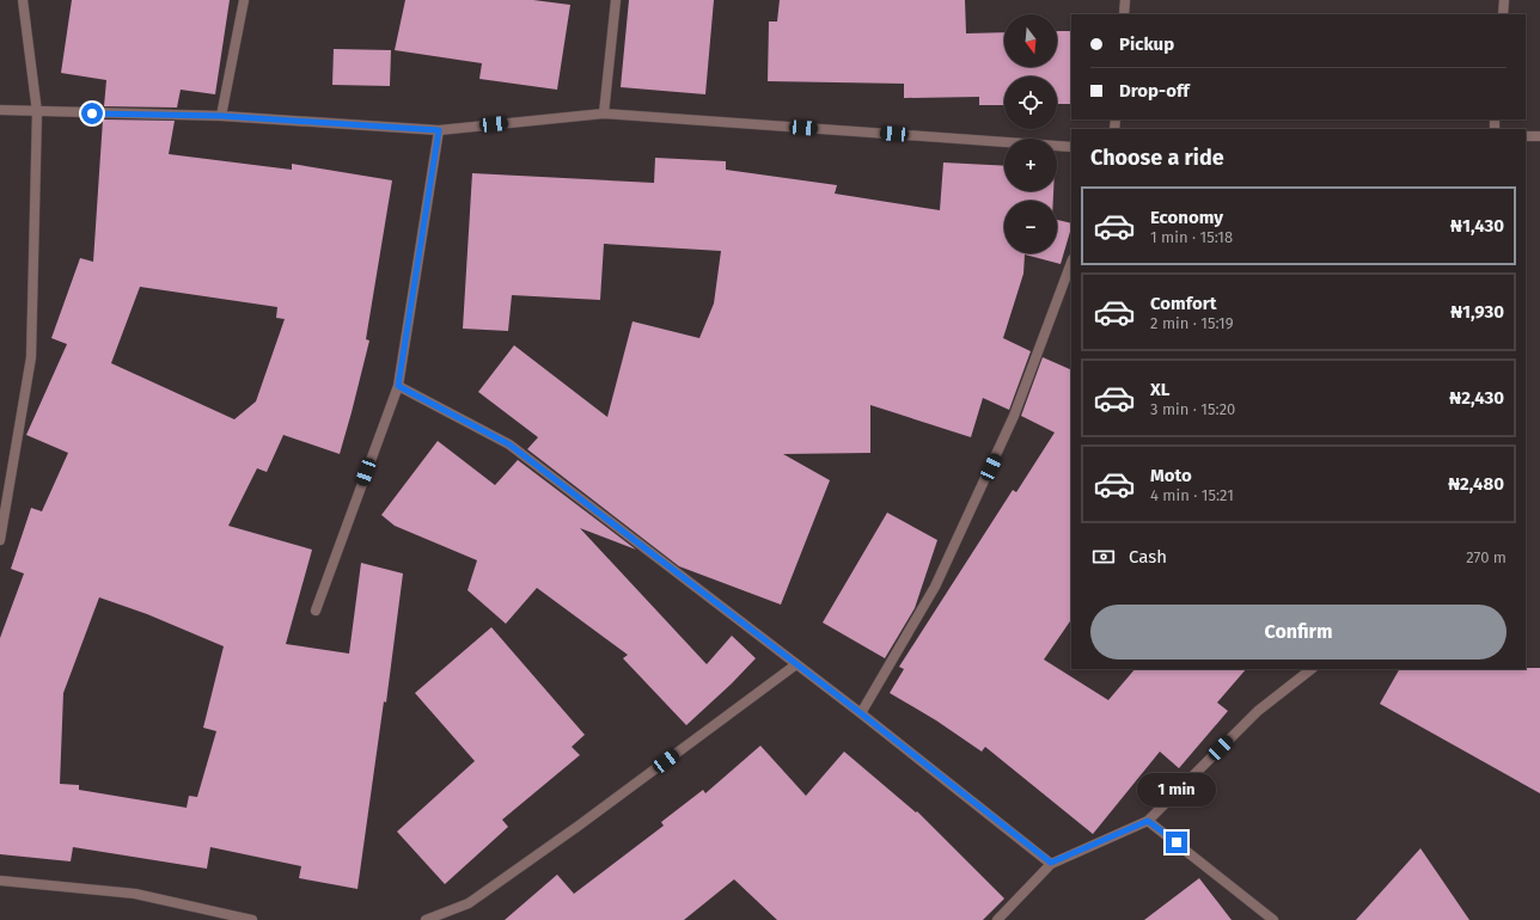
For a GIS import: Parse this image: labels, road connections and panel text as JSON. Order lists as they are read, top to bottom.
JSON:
{
  "north": "bottom",
  "page": {
    "map_buttons": ["+", "−"],
    "banner": ["Pickup", "Drop-off"],
    "heading": "Choose a ride",
    "list": [
      {
        "name": "Economy",
        "note": "1 min · 15:18",
        "value": "₦1,430"
      },
      {
        "name": "Comfort",
        "note": "2 min · 15:19",
        "value": "₦1,930"
      },
      {
        "name": "XL",
        "note": "3 min · 15:20",
        "value": "₦2,430"
      },
      {
        "name": "Moto",
        "note": "4 min · 15:21",
        "value": "₦2,480"
      }
    ],
    "pay": ["Cash", "270 m"],
    "buttons": "Confirm",
    "bubble": "1 min"
  }
}
